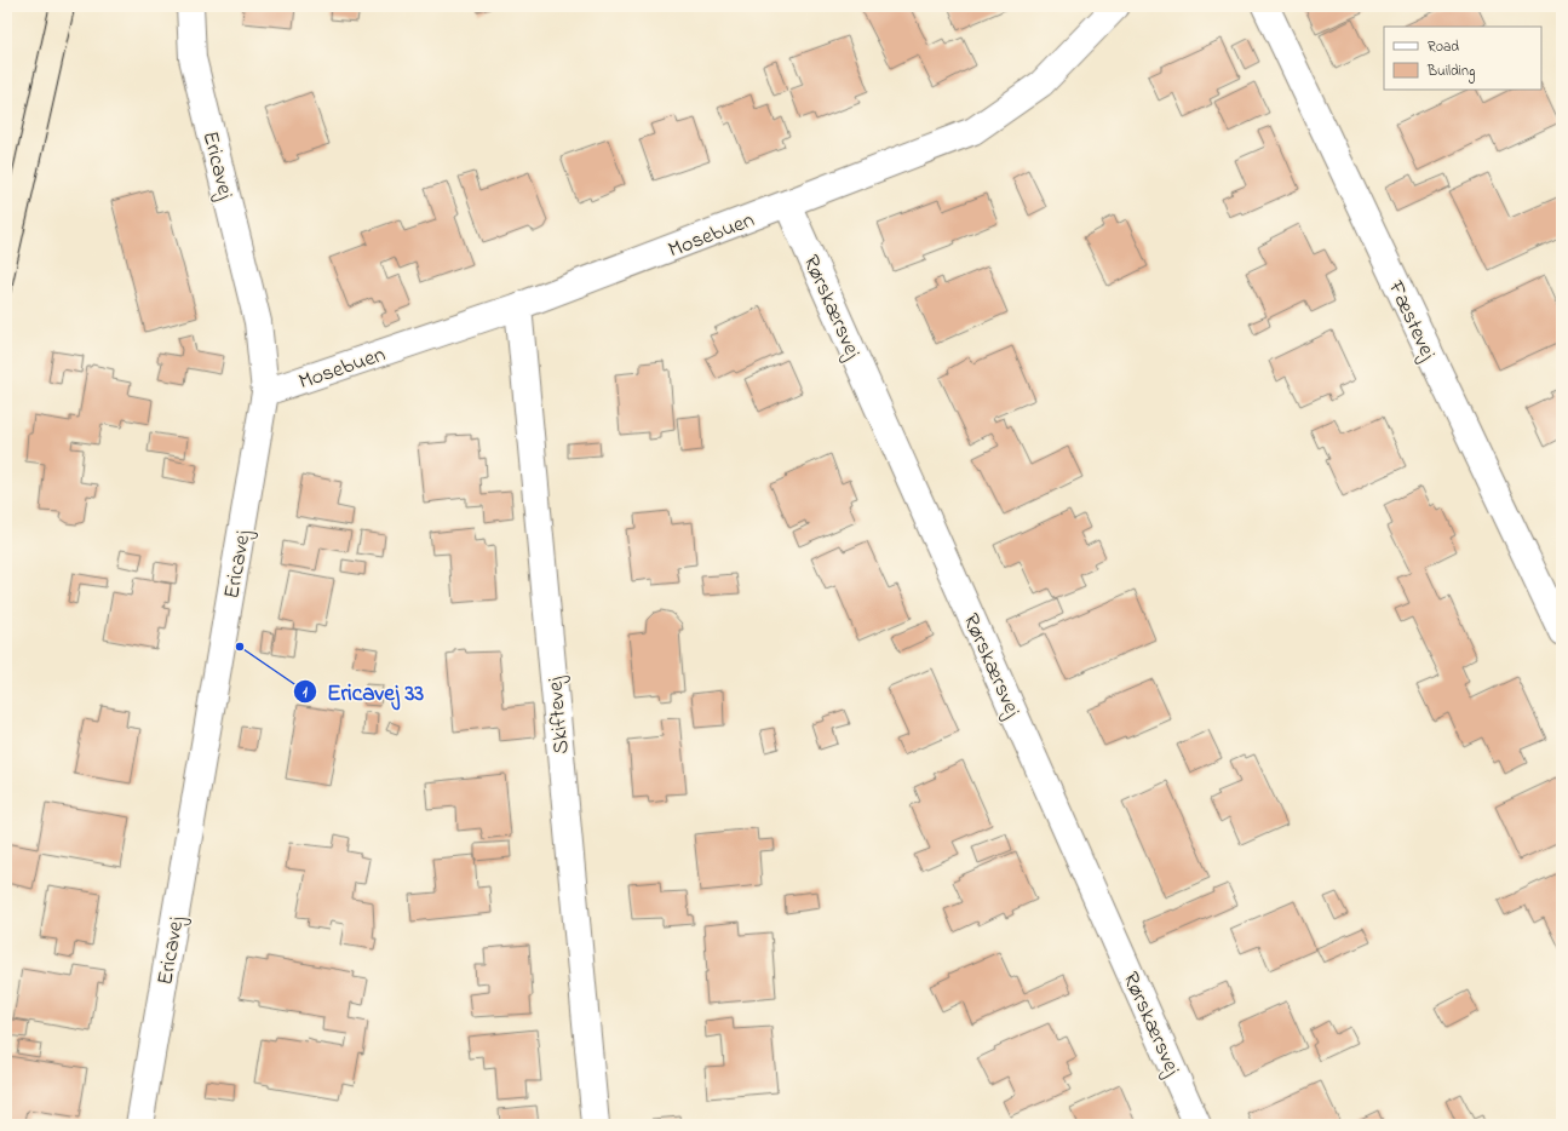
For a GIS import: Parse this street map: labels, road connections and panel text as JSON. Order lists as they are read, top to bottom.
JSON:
{
  "streets": {
    "street": [
      "Ericavej",
      "Mosebuen",
      "Rørskærsvej",
      "Fæstevej",
      "Skiftevej"
    ]
  },
  "crossings": [
    ["Ericavej", "Mosebuen"],
    ["Mosebuen", "Rørskærsvej"],
    ["Mosebuen", "Skiftevej"]
  ],
  "places": ["Ericavej 33"],
  "legend": ["Road", "Building"]
}
